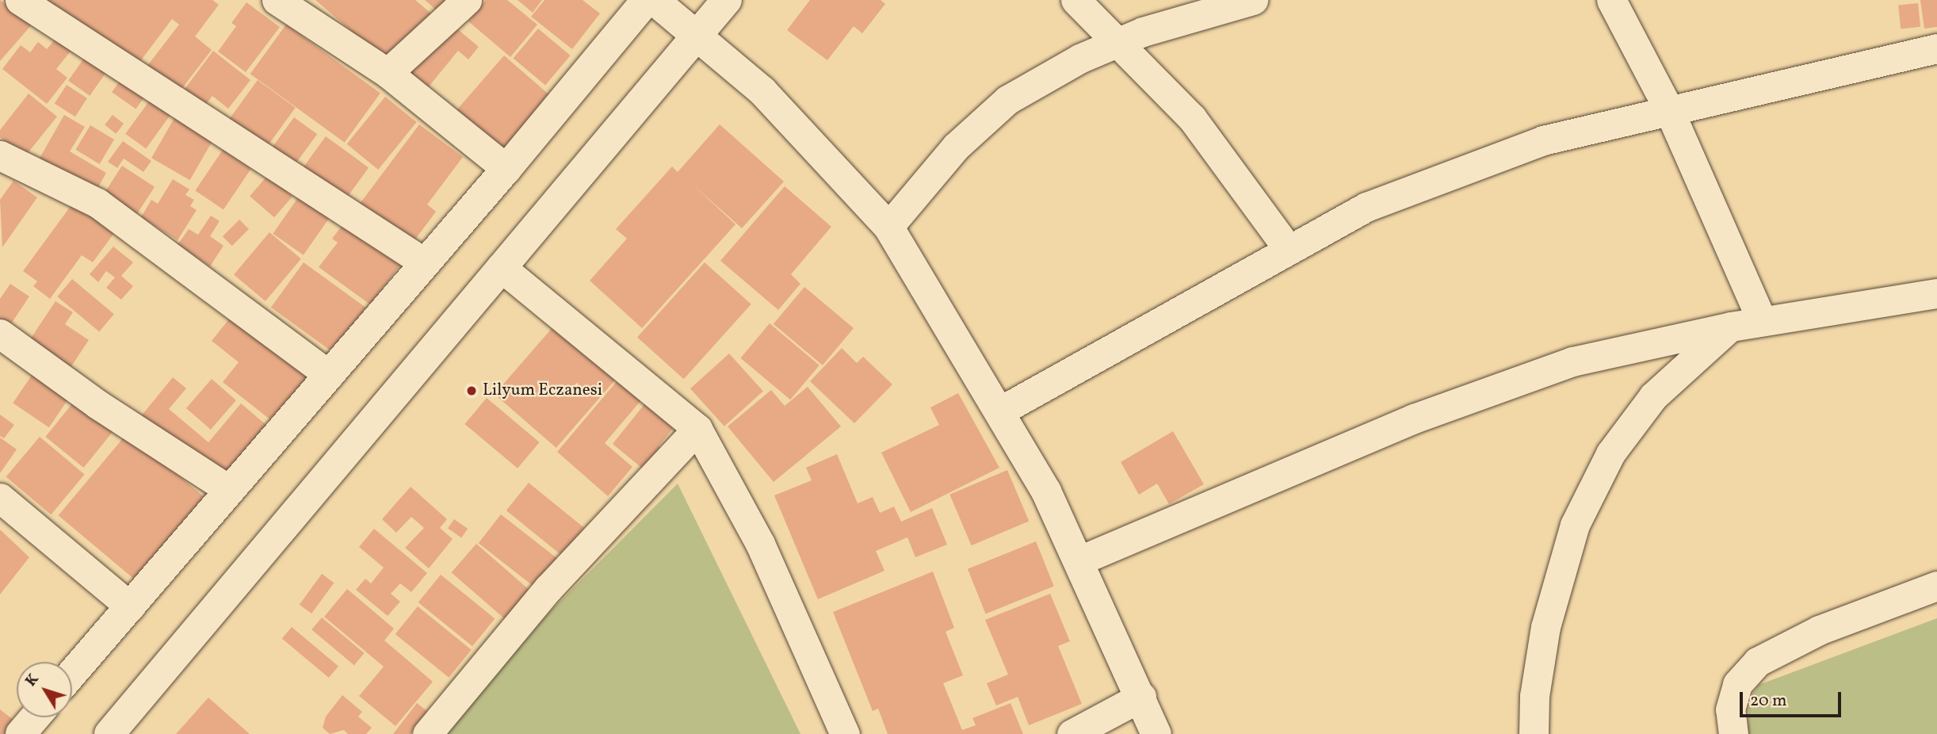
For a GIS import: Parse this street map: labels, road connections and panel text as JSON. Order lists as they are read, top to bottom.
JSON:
{
  "places": ["Lilyum Eczanesi"],
  "scale_bar": "20 m",
  "north": "top left"
}
